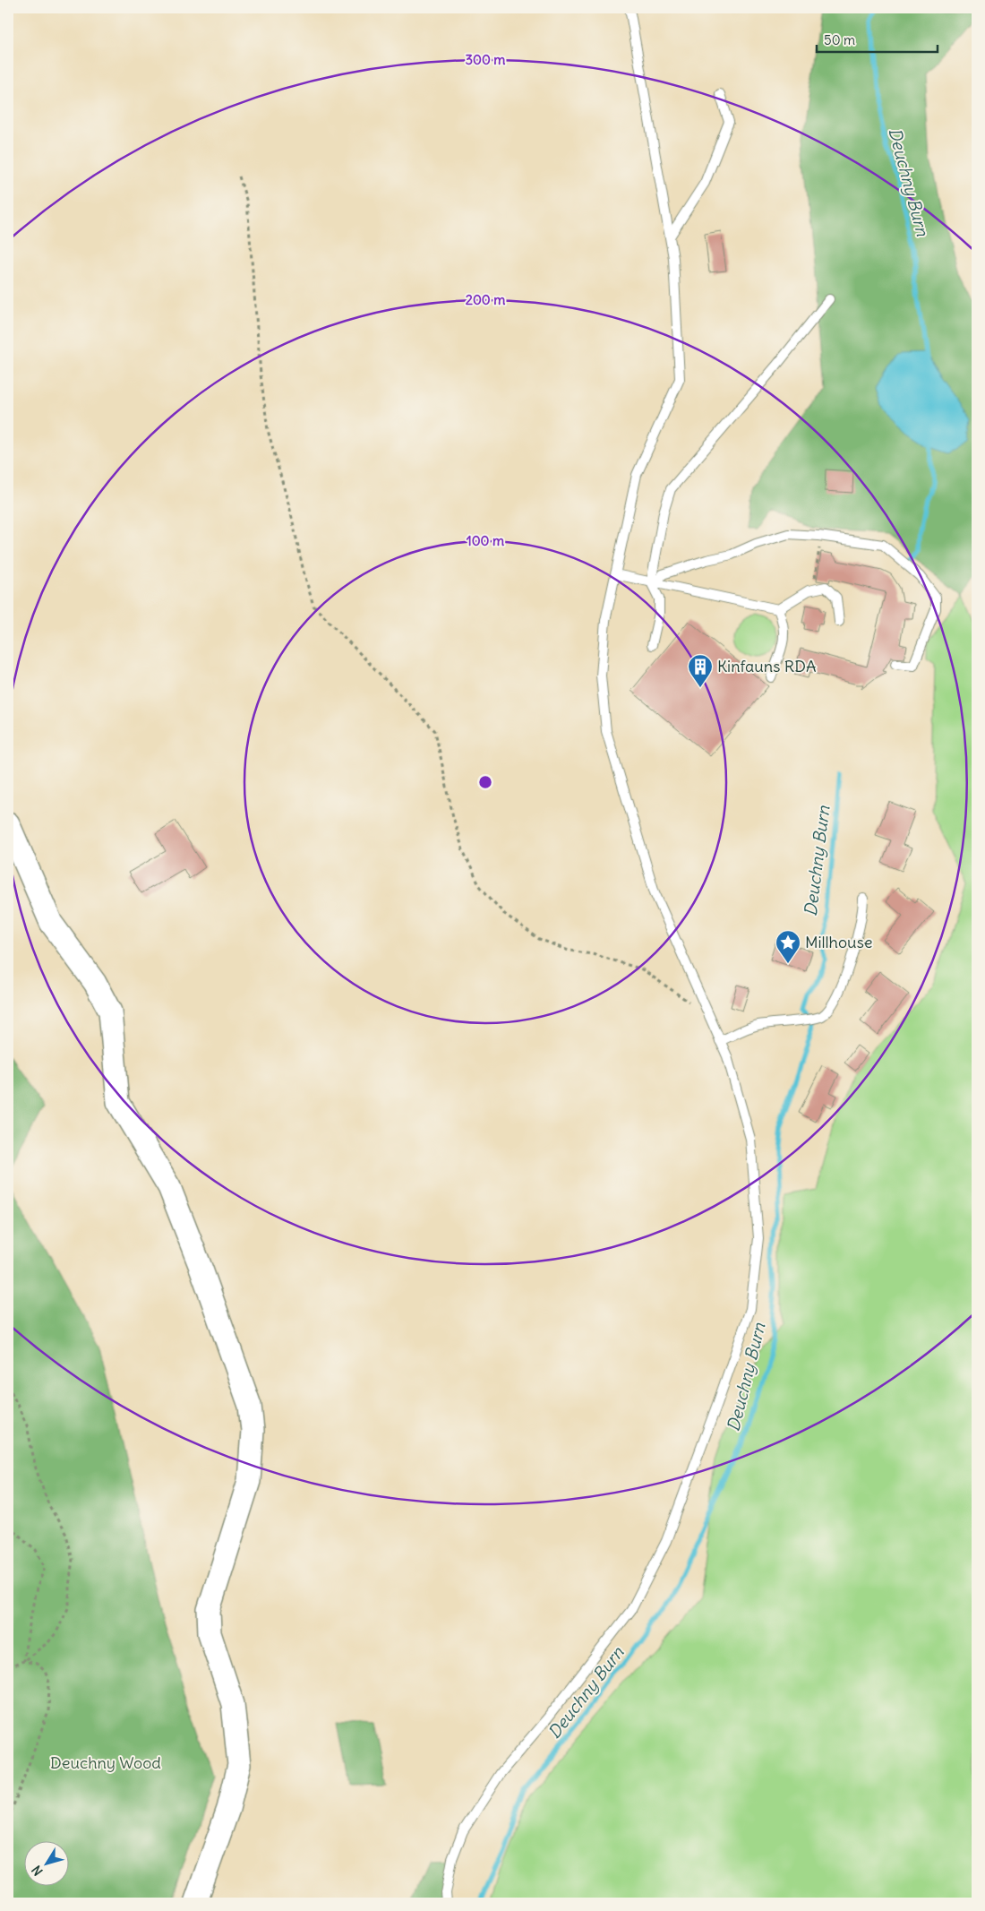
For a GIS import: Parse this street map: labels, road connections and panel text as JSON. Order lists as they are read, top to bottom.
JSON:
{
  "water": ["Deuchny Burn"],
  "parks": ["Deuchny Wood"],
  "places": {
    "building": ["Kinfauns RDA"],
    "place": ["Millhouse"]
  },
  "scale_bar": "50 m",
  "north": "bottom left",
  "rings": ["300 m", "200 m", "100 m"]
}
